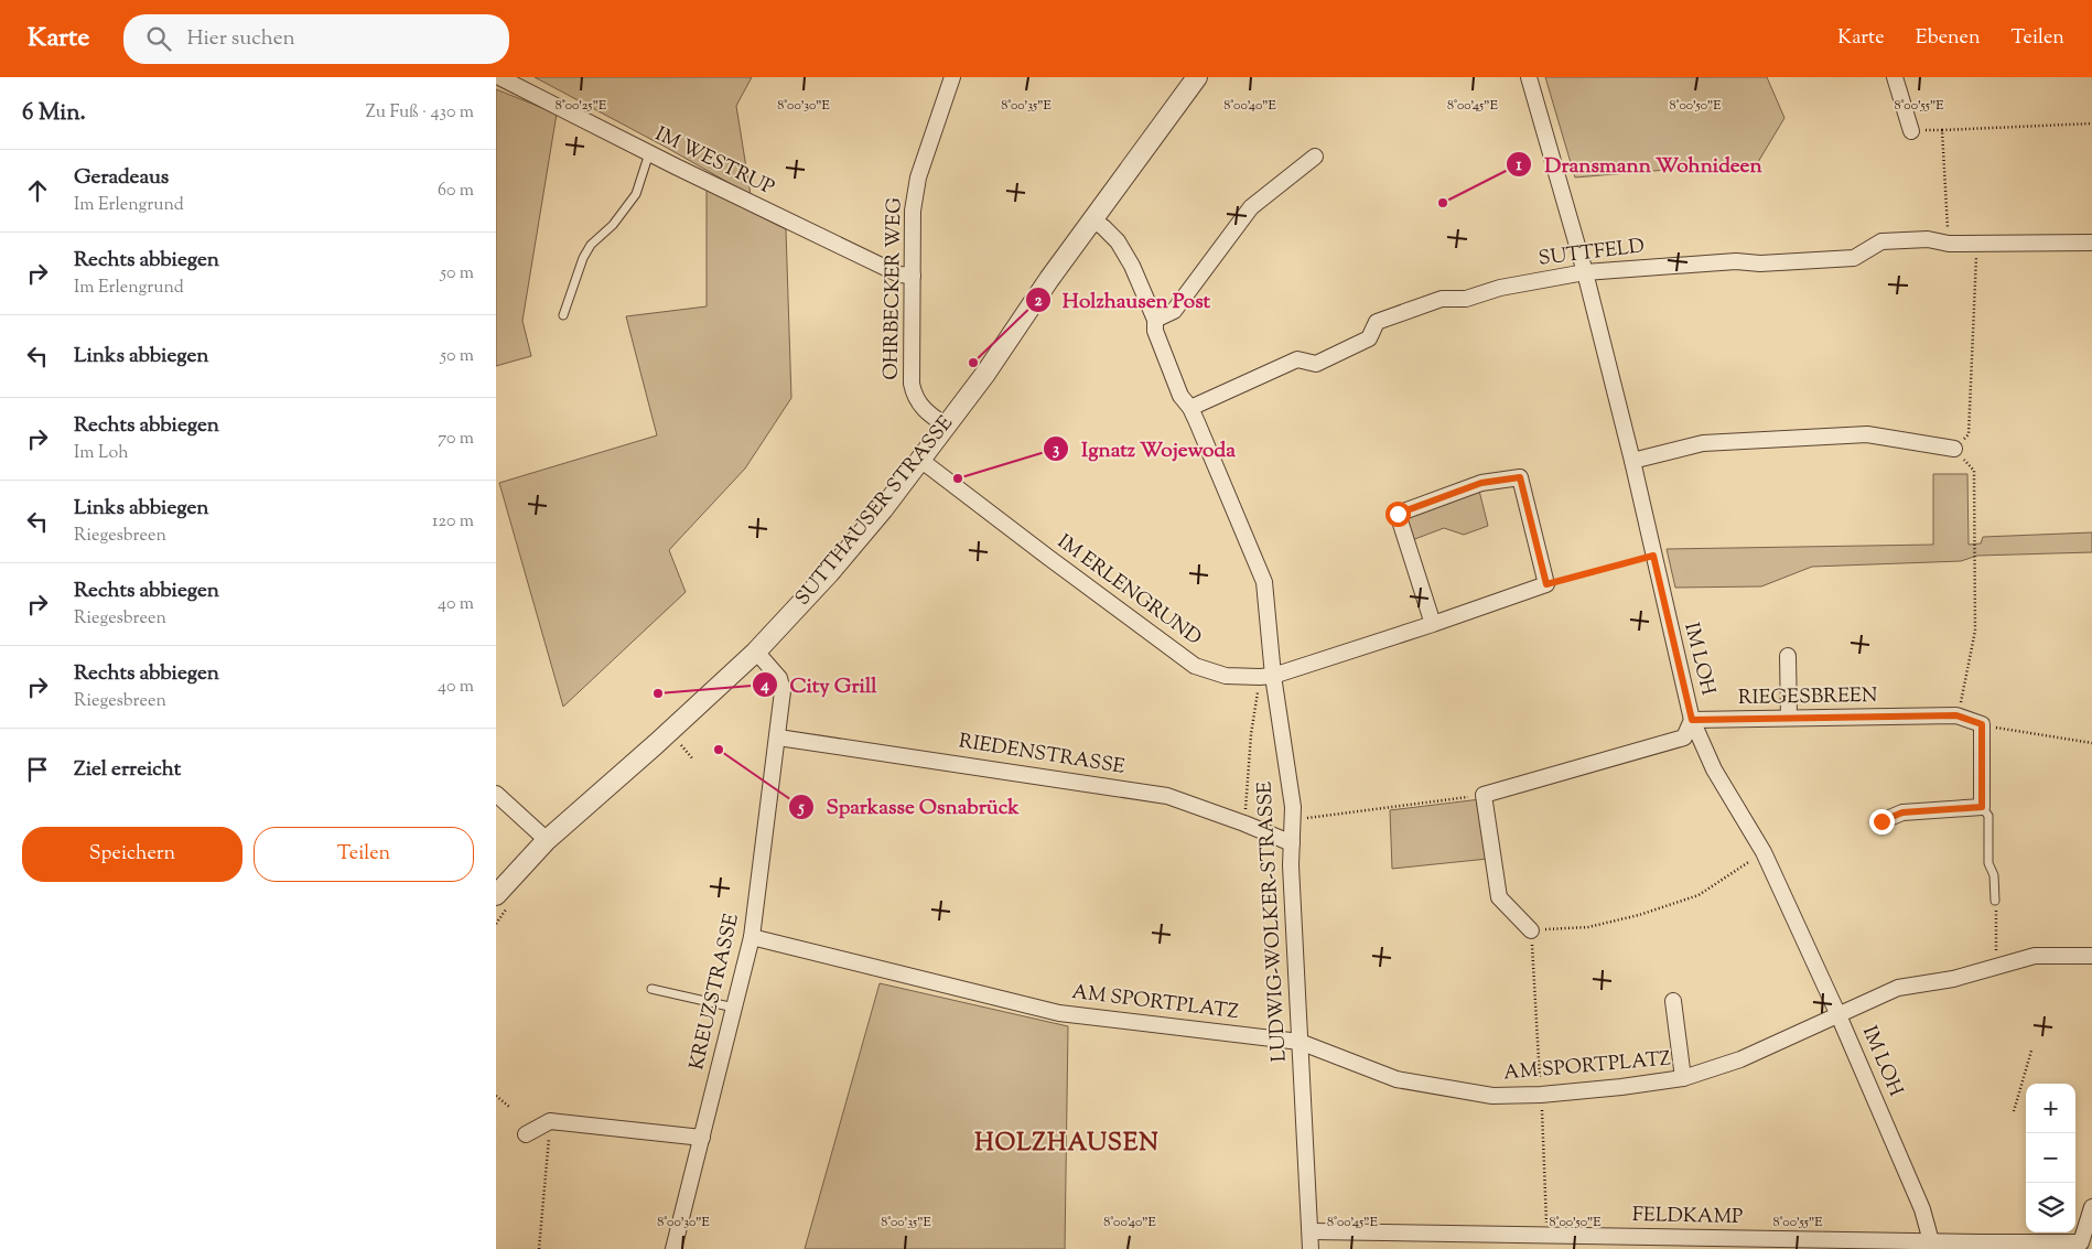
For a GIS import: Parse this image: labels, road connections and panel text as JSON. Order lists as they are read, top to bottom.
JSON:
{
  "streets": {
    "street": [
      "IM WESTRUP",
      "SUTTFELD",
      "OHRBECKER WEG",
      "SUTTHAUSER STRASSE",
      "IM ERLENGRUND",
      "IM LOH",
      "RIEGESBREEN",
      "RIEDENSTRASSE",
      "LUDWIG-WOLKER-STRASSE",
      "KREUZSTRASSE",
      "AM SPORTPLATZ",
      "FELDKAMP"
    ]
  },
  "crossings": [
    ["IM WESTRUP", "OHRBECKER WEG"],
    ["SUTTFELD", "IM LOH"],
    ["SUTTFELD", "LUDWIG-WOLKER-STRASSE"],
    ["OHRBECKER WEG", "SUTTHAUSER STRASSE"],
    ["SUTTHAUSER STRASSE", "IM ERLENGRUND"],
    ["SUTTHAUSER STRASSE", "LUDWIG-WOLKER-STRASSE"],
    ["SUTTHAUSER STRASSE", "KREUZSTRASSE"],
    ["IM ERLENGRUND", "LUDWIG-WOLKER-STRASSE"],
    ["IM LOH", "RIEGESBREEN"],
    ["IM LOH", "AM SPORTPLATZ"],
    ["IM LOH", "FELDKAMP"],
    ["RIEDENSTRASSE", "LUDWIG-WOLKER-STRASSE"],
    ["RIEDENSTRASSE", "KREUZSTRASSE"],
    ["LUDWIG-WOLKER-STRASSE", "AM SPORTPLATZ"],
    ["LUDWIG-WOLKER-STRASSE", "FELDKAMP"],
    ["KREUZSTRASSE", "AM SPORTPLATZ"]
  ],
  "districts": ["HOLZHAUSEN"],
  "places": [
    "Dransmann Wohnideen",
    "Holzhausen Post",
    "Ignatz Wojewoda",
    "City Grill",
    "Sparkasse Osnabrück"
  ],
  "page": {
    "header": "Karte",
    "search": "Hier suchen",
    "nav": ["Karte", "Ebenen", "Teilen"],
    "heading": ["6 Min.", "Zu Fuß · 430 m"],
    "list": [
      ["Geradeaus", "Im Erlengrund", "60 m"],
      ["Rechts abbiegen", "Im Erlengrund", "50 m"],
      ["Links abbiegen", "50 m"],
      ["Rechts abbiegen", "Im Loh", "70 m"],
      ["Links abbiegen", "Riegesbreen", "120 m"],
      ["Rechts abbiegen", "Riegesbreen", "40 m"],
      ["Rechts abbiegen", "Riegesbreen", "40 m"],
      "Ziel erreicht"
    ],
    "buttons": ["Speichern", "Teilen"],
    "map_buttons": ["+", "−"]
  },
  "coordinates": [
    "8°00'25\"E",
    "8°00'30\"E",
    "8°00'35\"E",
    "8°00'40\"E",
    "8°00'45\"E",
    "8°00'50\"E",
    "8°00'55\"E"
  ]
}
